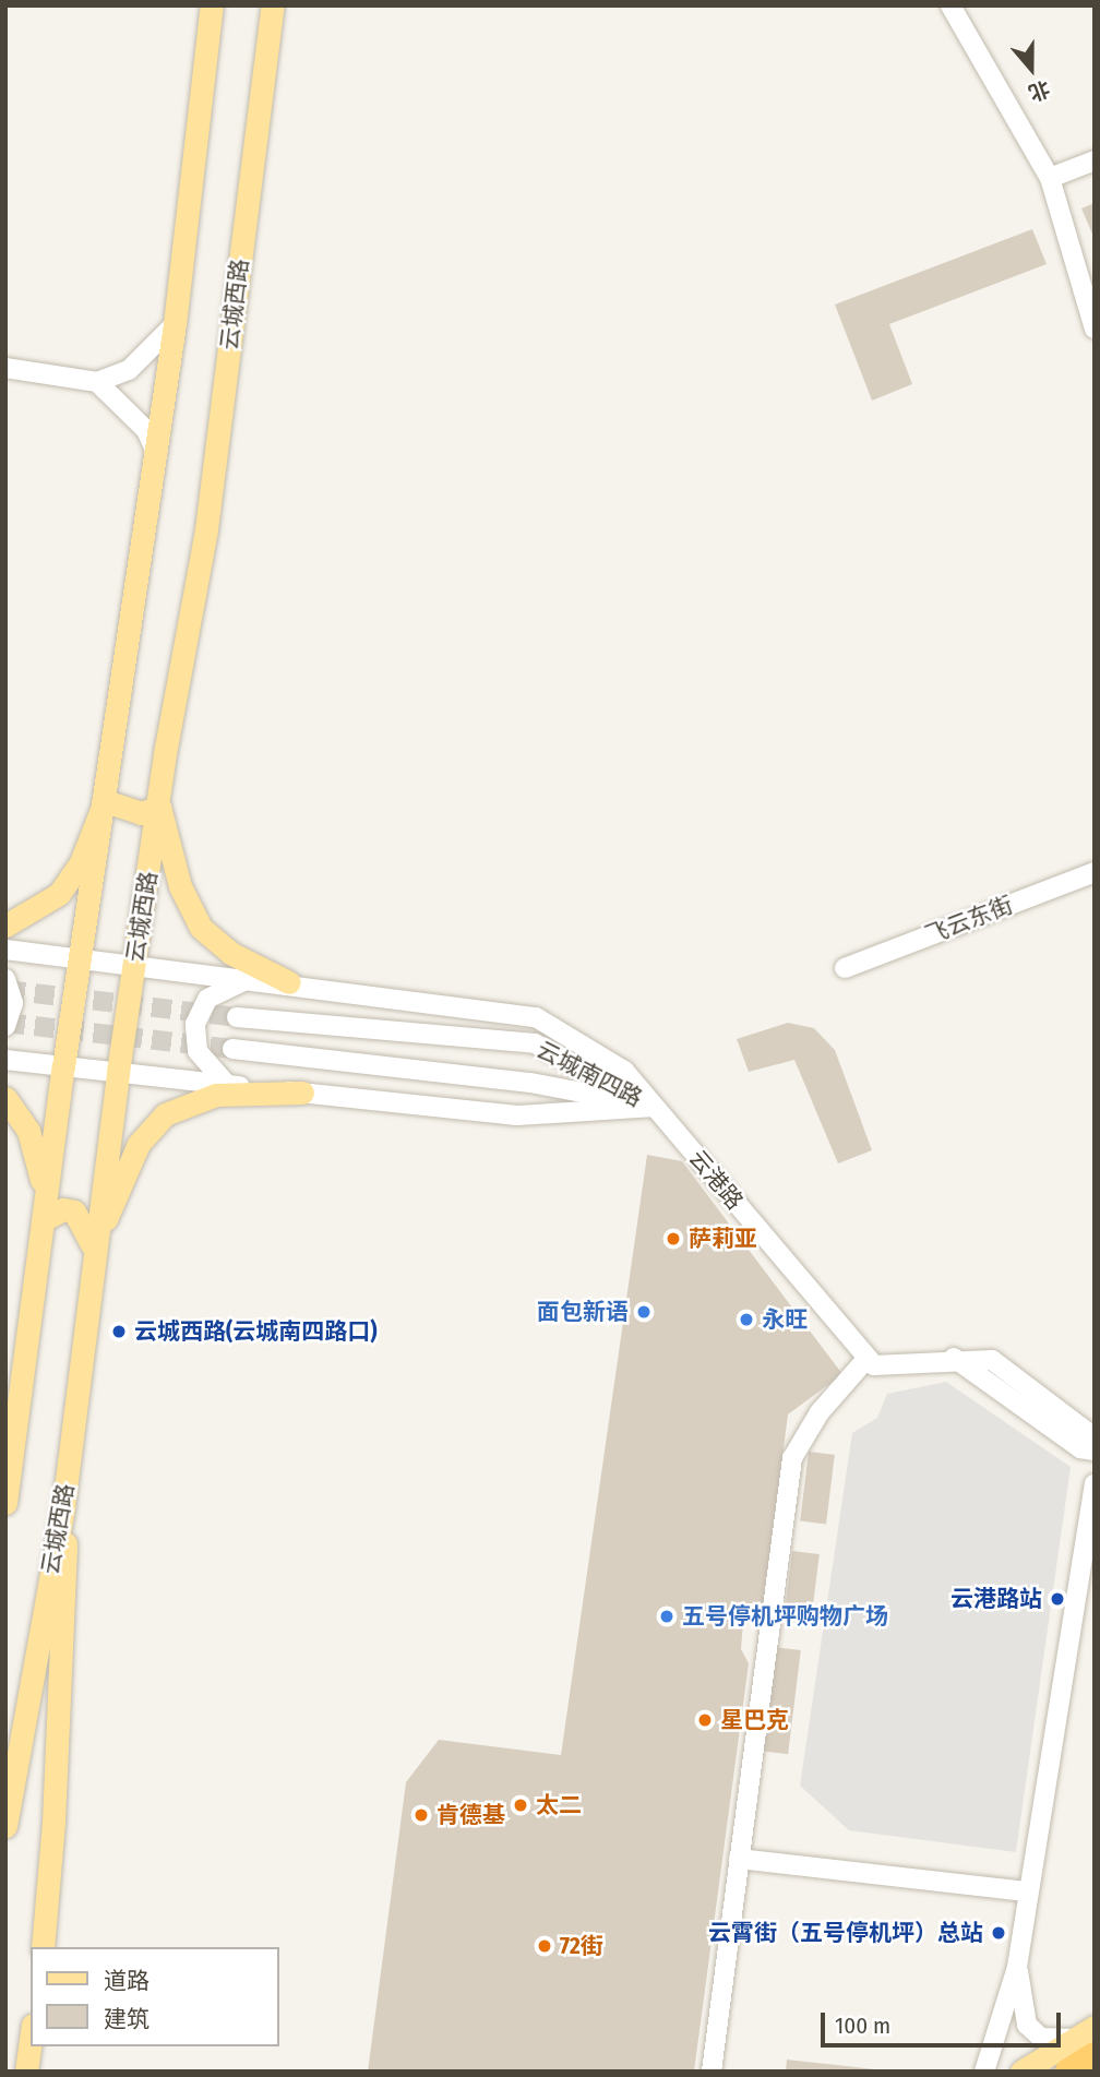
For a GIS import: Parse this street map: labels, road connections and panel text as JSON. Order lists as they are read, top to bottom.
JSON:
{
  "streets": {
    "main road": ["云城西路"],
    "street": ["飞云东街", "云城南四路", "云港路"]
  },
  "crossings": [
    ["云城西路", "云港路"],
    ["云城南四路", "云港路"]
  ],
  "places": [
    "萨莉亚",
    "面包新语",
    "永旺",
    "云城西路(云城南四路口)",
    "云港路站",
    "五号停机坪购物广场",
    "星巴克",
    "太二",
    "肯德基",
    "云霄街（五号停机坪）总站",
    "72街"
  ],
  "legend": ["道路", "建筑"],
  "scale_bar": "100 m",
  "north": "bottom"
}
